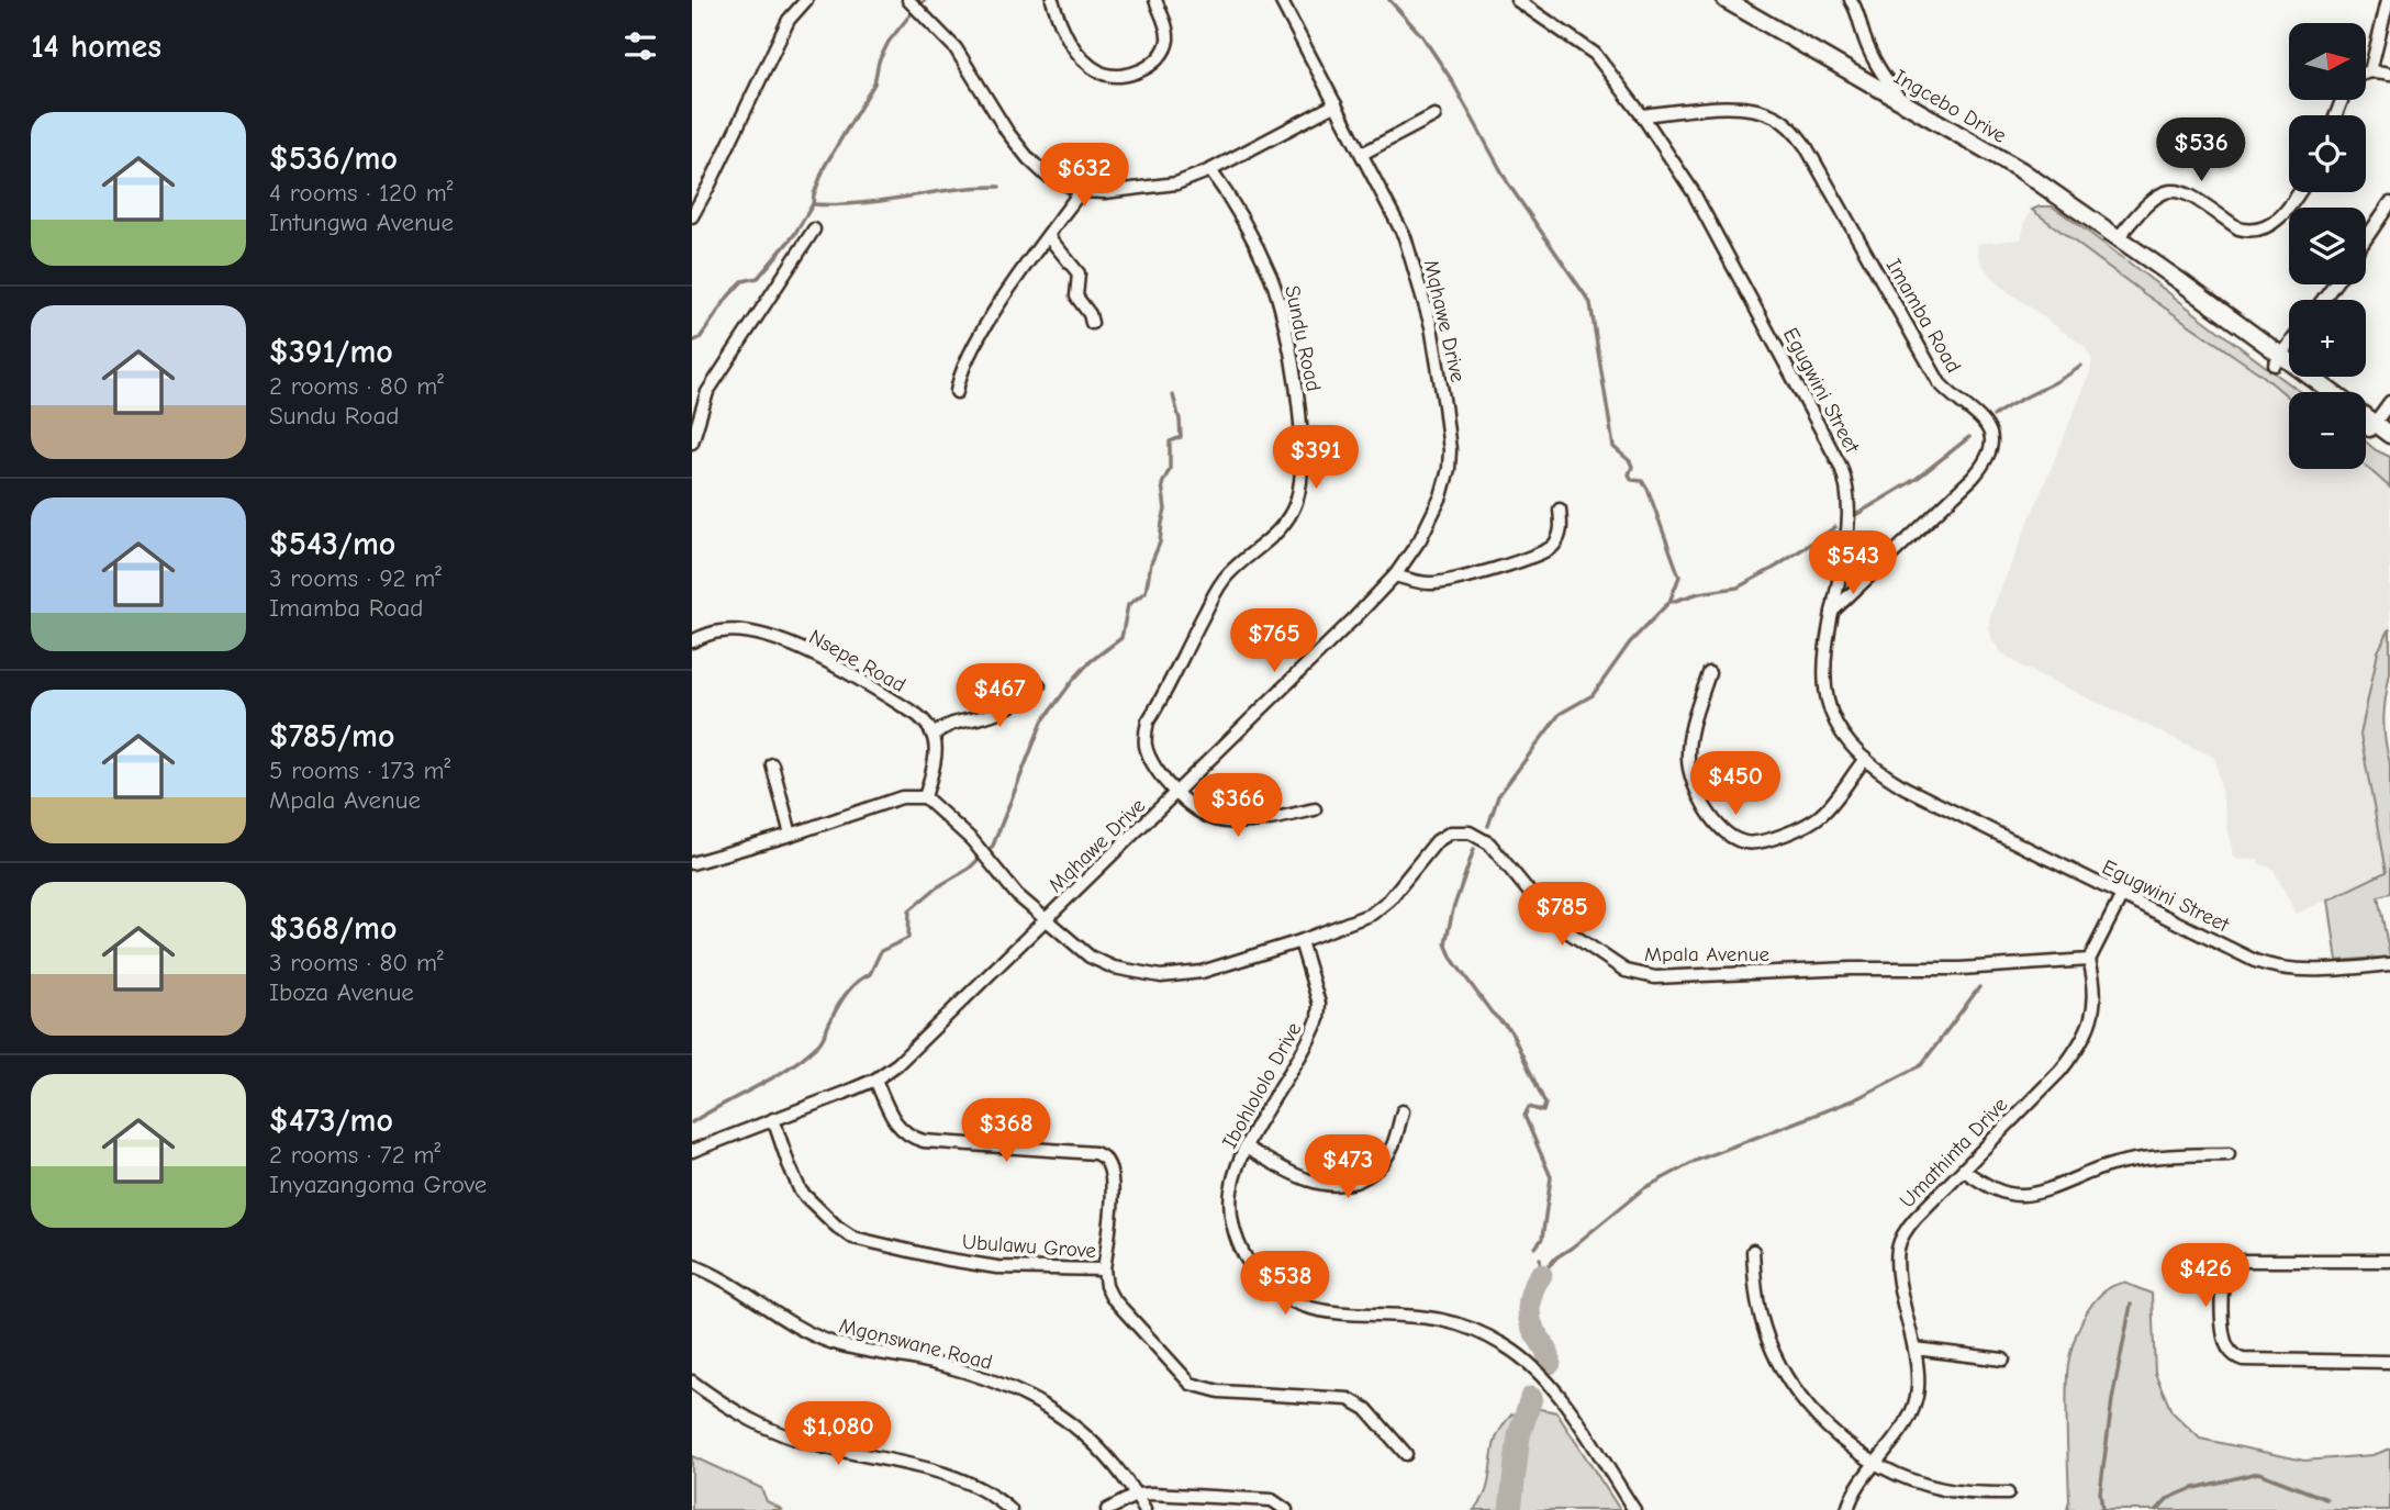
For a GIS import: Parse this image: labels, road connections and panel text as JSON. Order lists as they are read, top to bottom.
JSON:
{
  "streets": {
    "main road": ["Ingcebo Drive"],
    "street": [
      "Imamba Road",
      "Mqhawe Drive",
      "Sundu Road",
      "Egugwini Street",
      "Nsepe Road",
      "Mpala Avenue",
      "Ibohlololo Drive",
      "Umathinta Drive",
      "Ubulawu Grove",
      "Mgonswane Road"
    ]
  },
  "crossings": [
    ["Imamba Road", "Egugwini Street"],
    ["Mqhawe Drive", "Sundu Road"],
    ["Mqhawe Drive", "Mpala Avenue"],
    ["Mqhawe Drive", "Ubulawu Grove"],
    ["Mpala Avenue", "Ibohlololo Drive"],
    ["Mpala Avenue", "Umathinta Drive"]
  ],
  "north": "right",
  "page": {
    "heading": "14 homes",
    "map_buttons": ["+", "−"],
    "list": [
      {
        "name": "$536/mo",
        "note": "4 rooms · 120 m² · Intungwa Avenue"
      },
      {
        "name": "$391/mo",
        "note": "2 rooms · 80 m² · Sundu Road"
      },
      {
        "name": "$543/mo",
        "note": "3 rooms · 92 m² · Imamba Road"
      },
      {
        "name": "$785/mo",
        "note": "5 rooms · 173 m² · Mpala Avenue"
      },
      {
        "name": "$368/mo",
        "note": "3 rooms · 80 m² · Iboza Avenue"
      },
      {
        "name": "$473/mo",
        "note": "2 rooms · 72 m² · Inyazangoma Grove"
      }
    ],
    "price": [
      "$536",
      "$632",
      "$391",
      "$543",
      "$765",
      "$467",
      "$450",
      "$366",
      "$785",
      "$368",
      "$473",
      "$426",
      "$538",
      "$1,080"
    ]
  }
}
